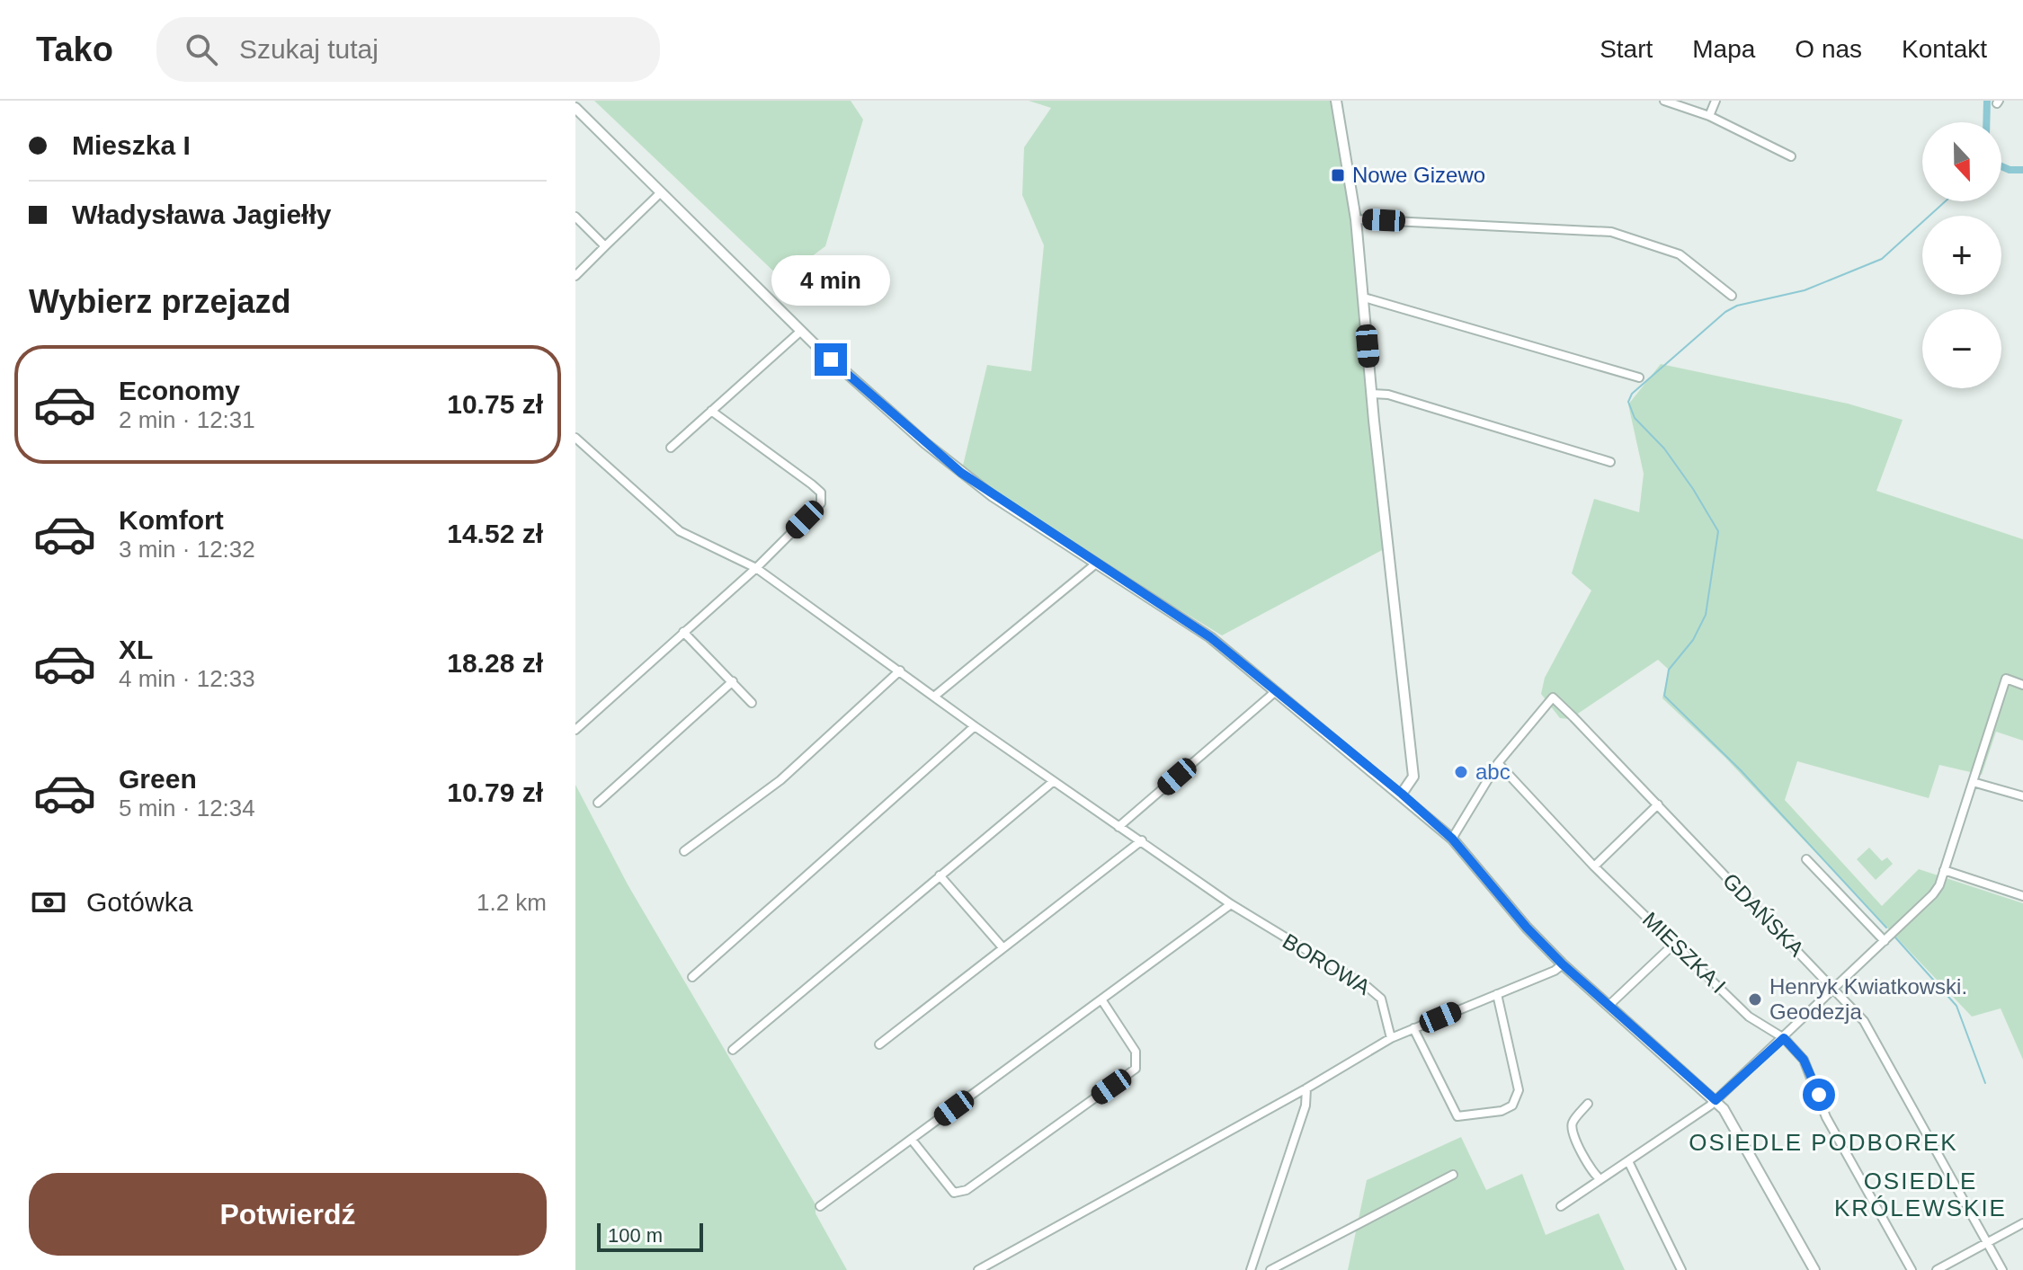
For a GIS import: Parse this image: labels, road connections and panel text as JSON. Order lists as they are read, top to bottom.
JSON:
{
  "streets": {
    "street": ["GDAŃSKA", "MIESZKA I", "BOROWA"]
  },
  "crossings": [
    ["GDAŃSKA", "MIESZKA I"]
  ],
  "districts": ["OSIEDLE PODBOREK", "OSIEDLE KRÓLEWSKIE"],
  "places": {
    "transit": ["Nowe Gizewo"],
    "other": ["abc", "Henryk Kwiatkowski. Geodezja"]
  },
  "scale_bar": "100 m",
  "north": "bottom",
  "page": {
    "header": "Tako",
    "search": "Szukaj tutaj",
    "nav": [
      "Start",
      "Mapa",
      "O nas",
      "Kontakt"
    ],
    "banner": ["Mieszka I", "Władysława Jagiełły"],
    "map_buttons": ["+", "−"],
    "bubble": "4 min",
    "heading": "Wybierz przejazd",
    "list": [
      {
        "name": "Economy",
        "note": "2 min · 12:31",
        "value": "10.75 zł"
      },
      {
        "name": "Komfort",
        "note": "3 min · 12:32",
        "value": "14.52 zł"
      },
      {
        "name": "XL",
        "note": "4 min · 12:33",
        "value": "18.28 zł"
      },
      {
        "name": "Green",
        "note": "5 min · 12:34",
        "value": "10.79 zł"
      }
    ],
    "pay": ["Gotówka", "1.2 km"],
    "buttons": "Potwierdź",
    "scale": "100 m"
  }
}
